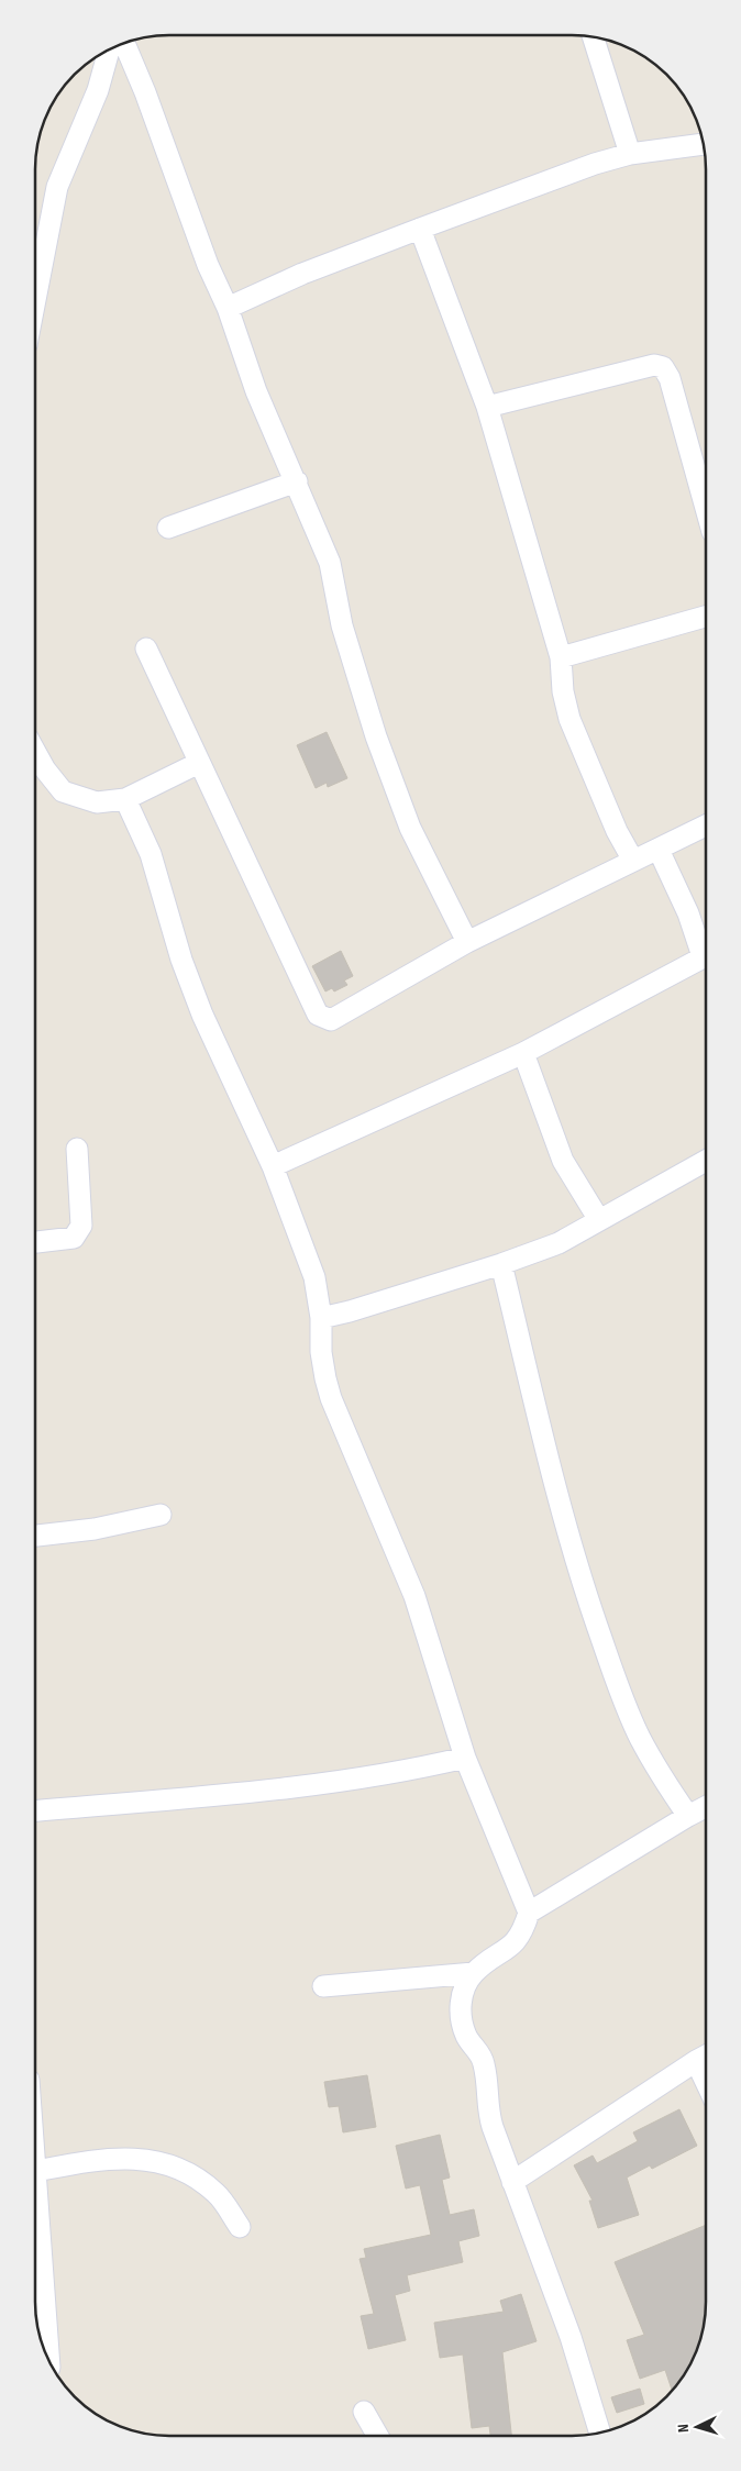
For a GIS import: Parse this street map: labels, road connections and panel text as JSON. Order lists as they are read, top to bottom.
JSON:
{
  "north": "left"
}
